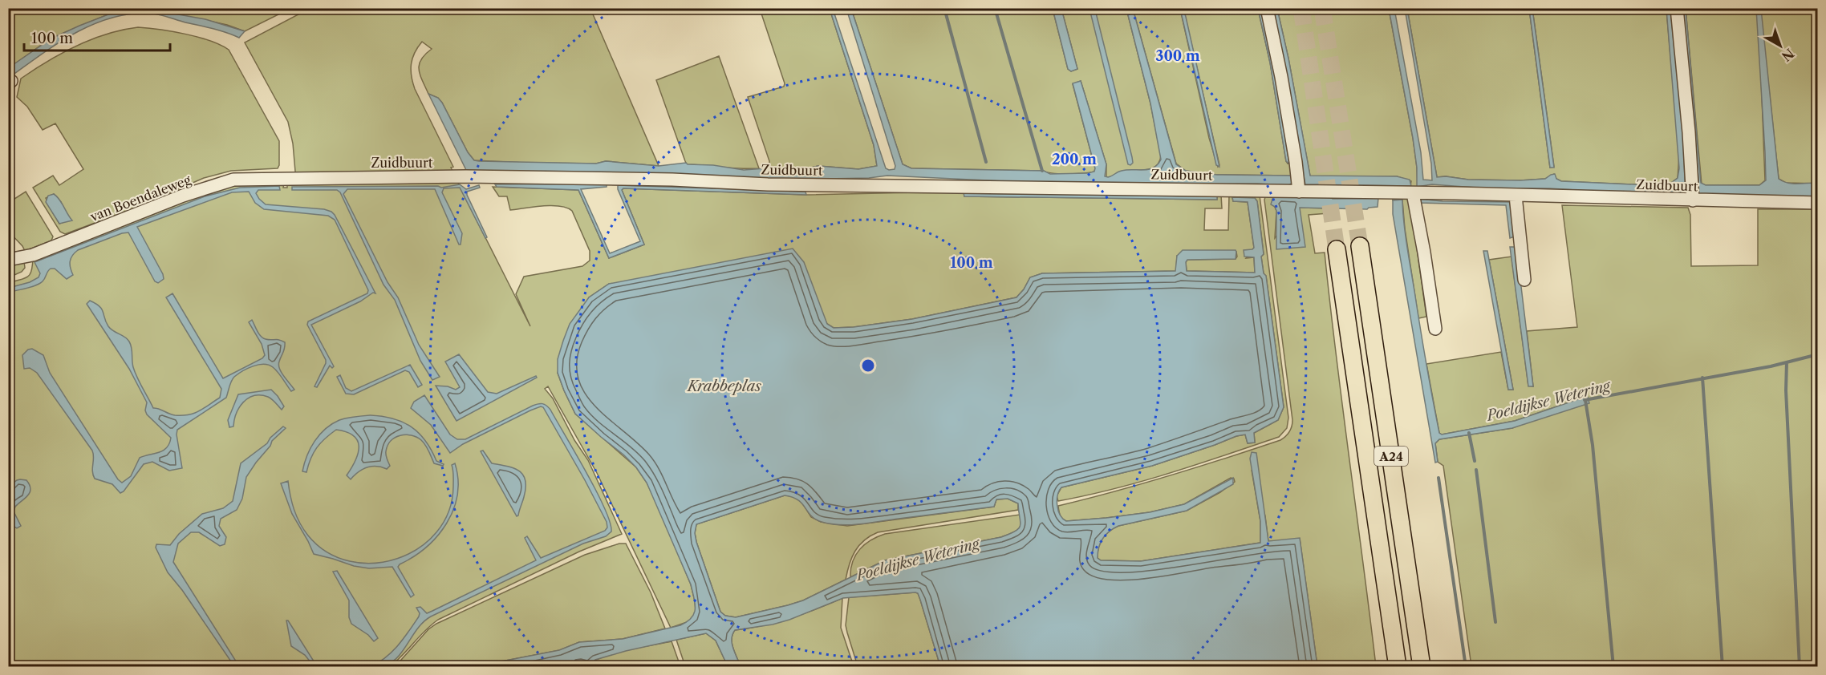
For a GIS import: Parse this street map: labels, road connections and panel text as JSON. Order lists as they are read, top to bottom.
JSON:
{
  "streets": {
    "highway": ["A24"],
    "street": ["Zuidbuurt", "van Boendaleweg"]
  },
  "crossings": [
    ["Zuidbuurt", "van Boendaleweg"]
  ],
  "water": ["Krabbeplas", "Poeldijkse Wetering"],
  "scale_bar": "100 m",
  "north": "bottom right",
  "rings": ["300 m", "200 m", "100 m"]
}
